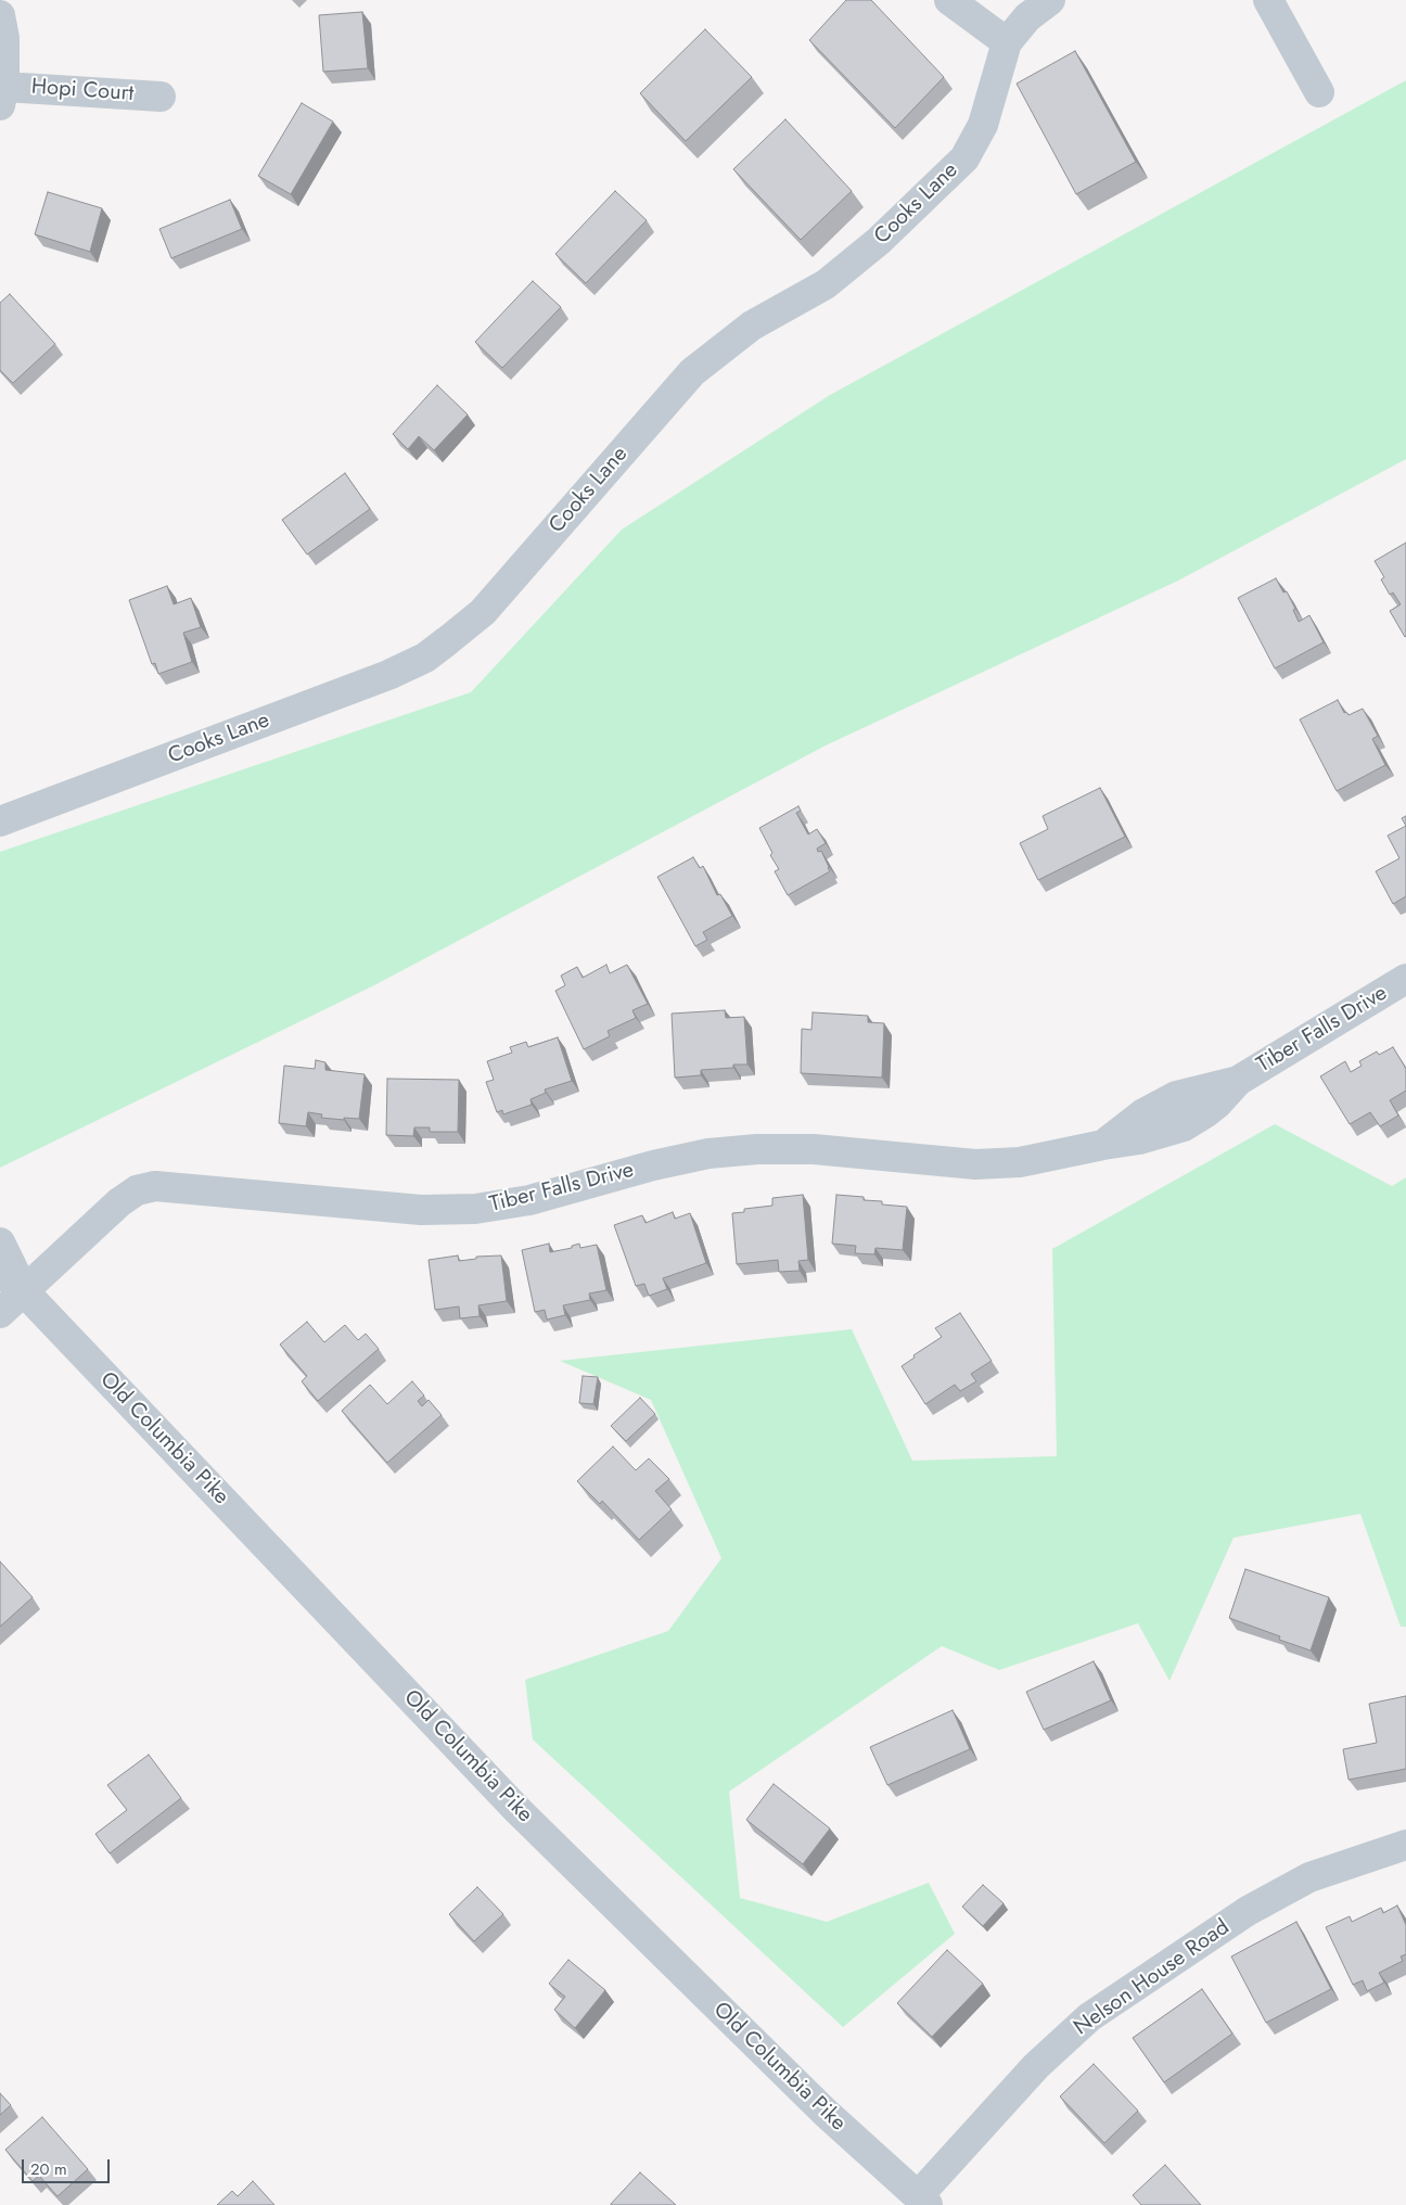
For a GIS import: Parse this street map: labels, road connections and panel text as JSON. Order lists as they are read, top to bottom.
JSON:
{
  "streets": {
    "street": [
      "Hopi Court",
      "Cooks Lane",
      "Tiber Falls Drive",
      "Old Columbia Pike",
      "Nelson House Road"
    ]
  },
  "crossings": [
    ["Tiber Falls Drive", "Old Columbia Pike"],
    ["Old Columbia Pike", "Nelson House Road"]
  ],
  "scale_bar": "20 m"
}
